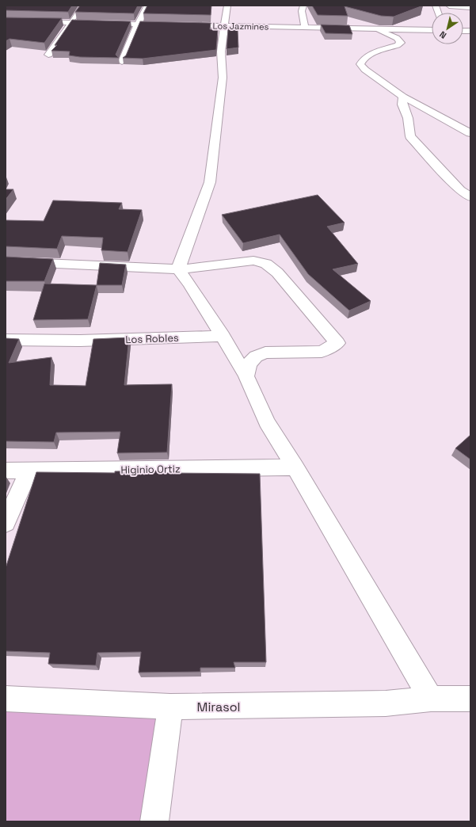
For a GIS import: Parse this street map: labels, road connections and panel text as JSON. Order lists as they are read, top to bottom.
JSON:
{
  "streets": {
    "street": [
      "Los Jazmines",
      "Los Robles",
      "Higinio Ortiz",
      "Mirasol"
    ]
  },
  "north": "bottom left"
}
